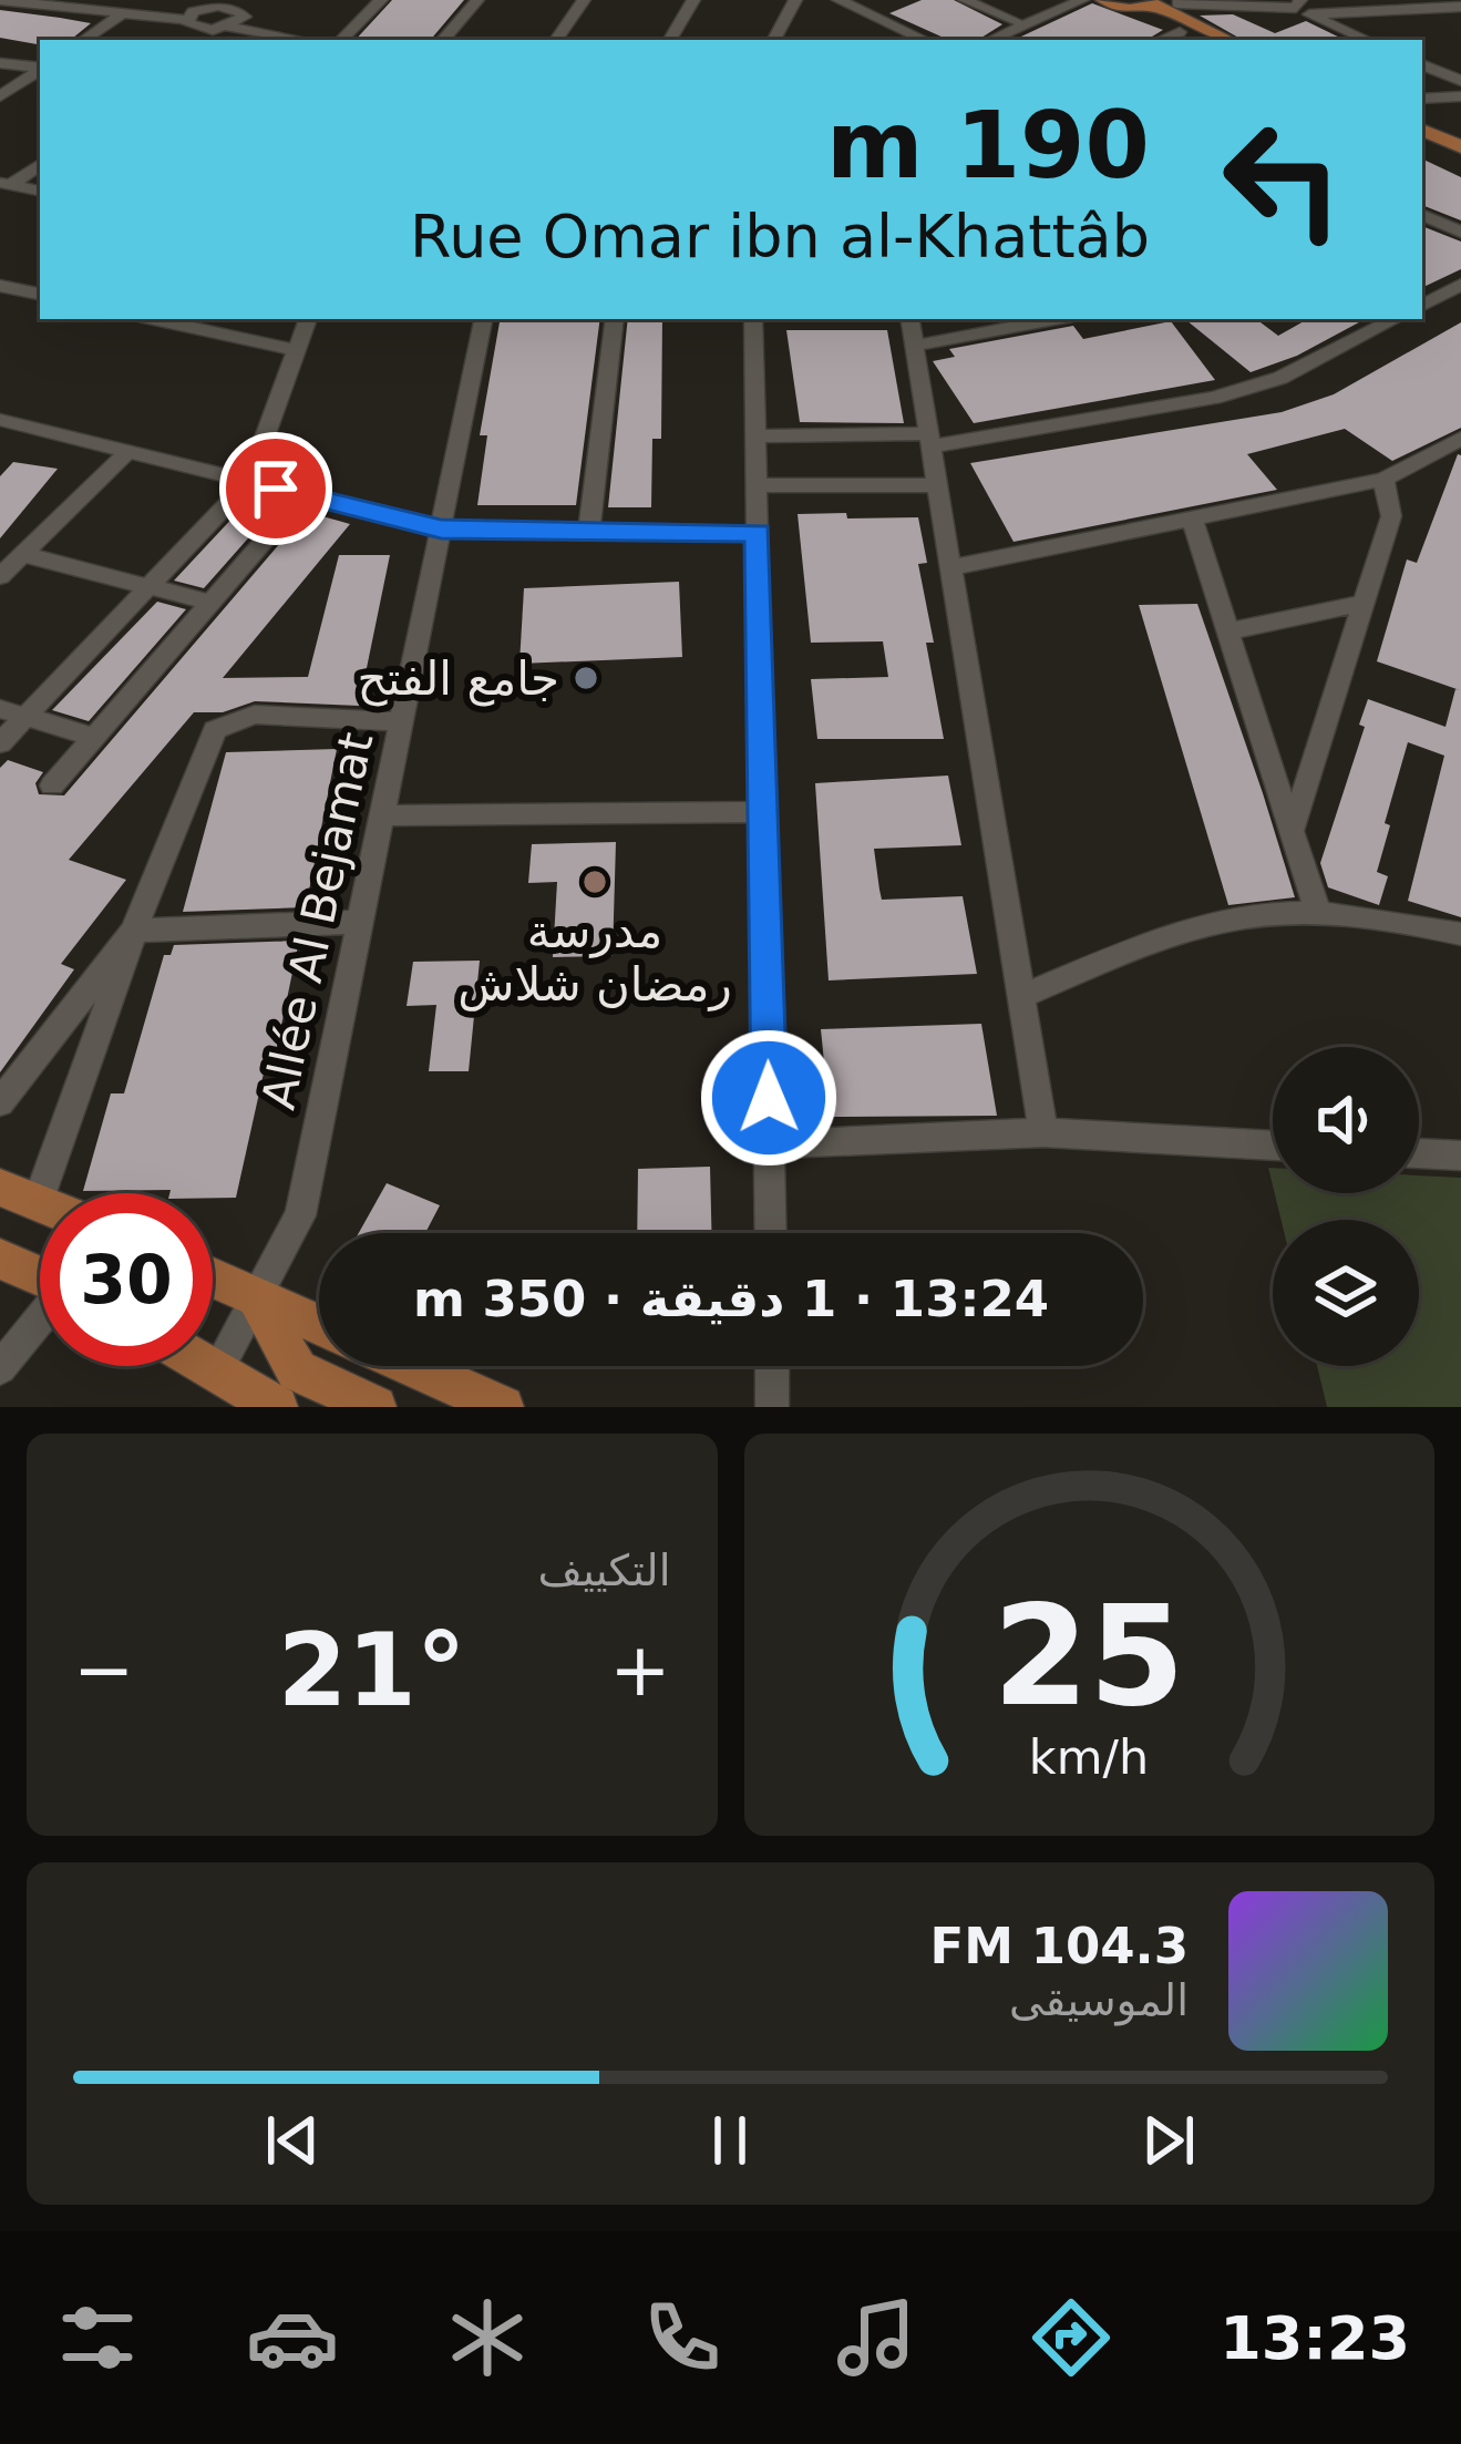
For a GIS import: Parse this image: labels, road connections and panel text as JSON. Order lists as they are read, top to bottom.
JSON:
{
  "streets": {
    "street": ["Allée Al Bejamat"]
  },
  "places": ["جامع الفتح", "مدرسة رمضان شلاش"],
  "page": {
    "turn": ["190 m", "Rue Omar ibn al-Khattâb"],
    "limit": "30",
    "trip": "13:24 · 1 دقيقة · 350 m",
    "tile": "التكييف",
    "heat": ["−", "21°", "+"],
    "song": ["104.3 FM", "الموسيقى"],
    "tabs": "13:23",
    "gauge": ["25", "km/h"]
  }
}
